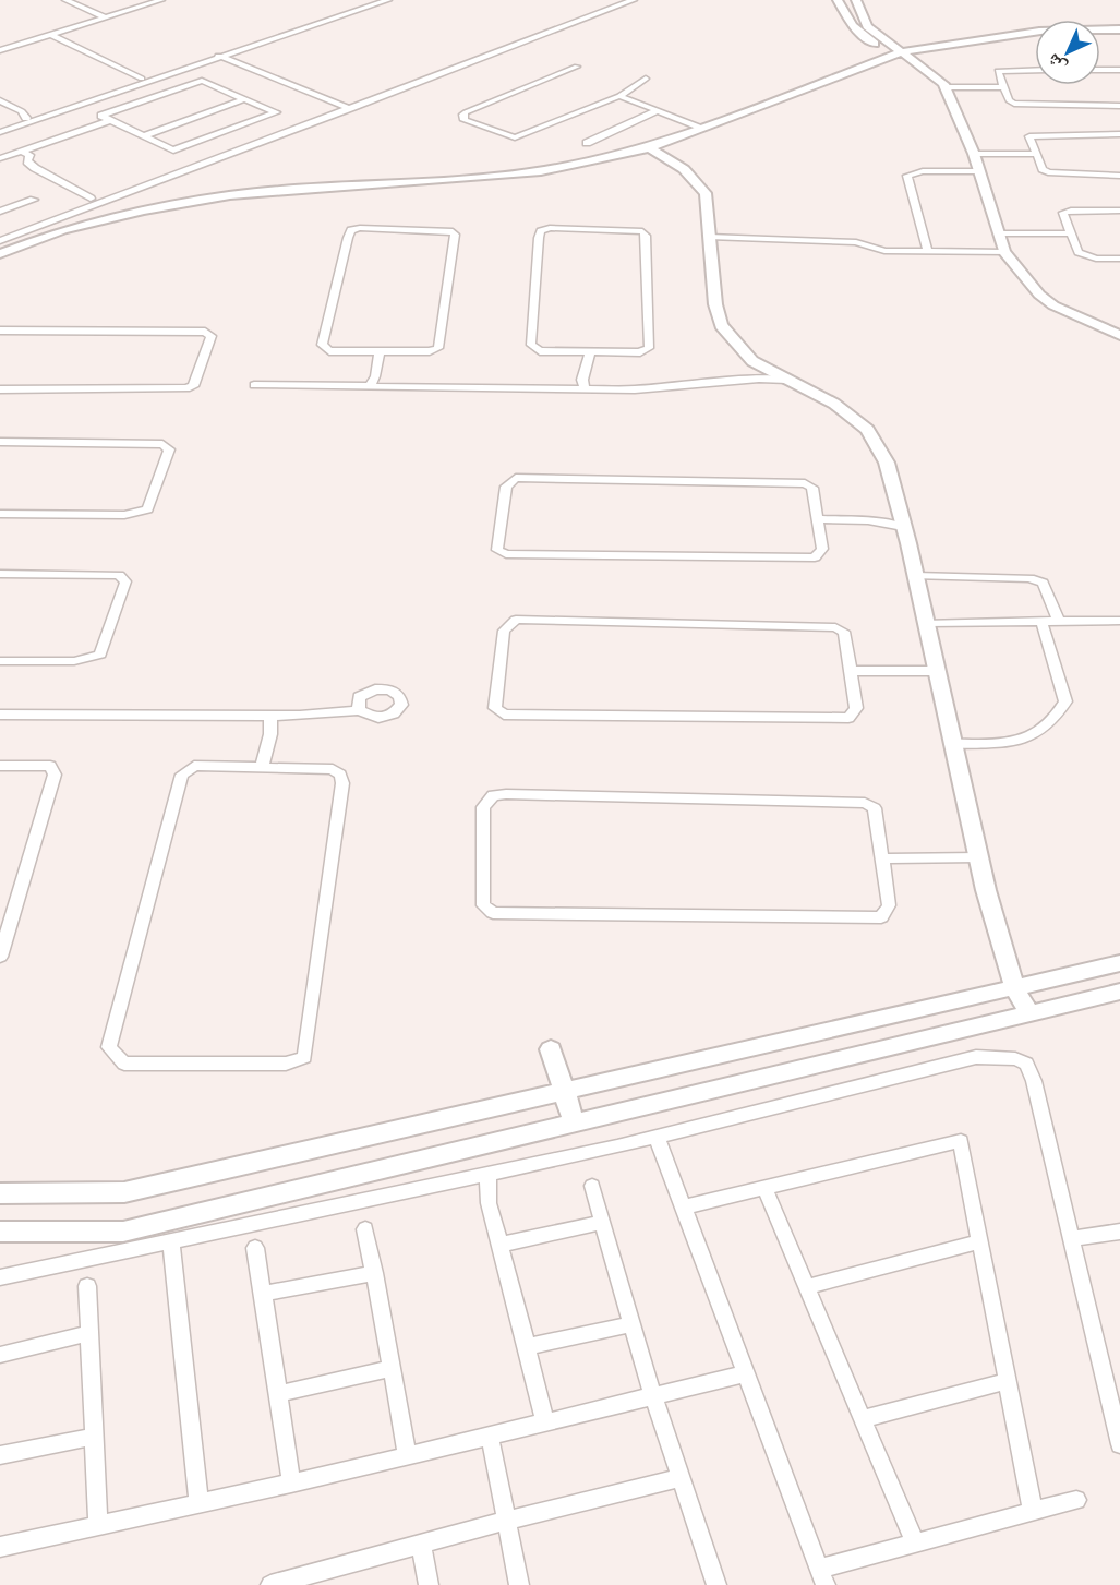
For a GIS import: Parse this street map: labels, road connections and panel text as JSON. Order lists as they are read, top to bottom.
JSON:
{
  "north": "bottom left"
}
